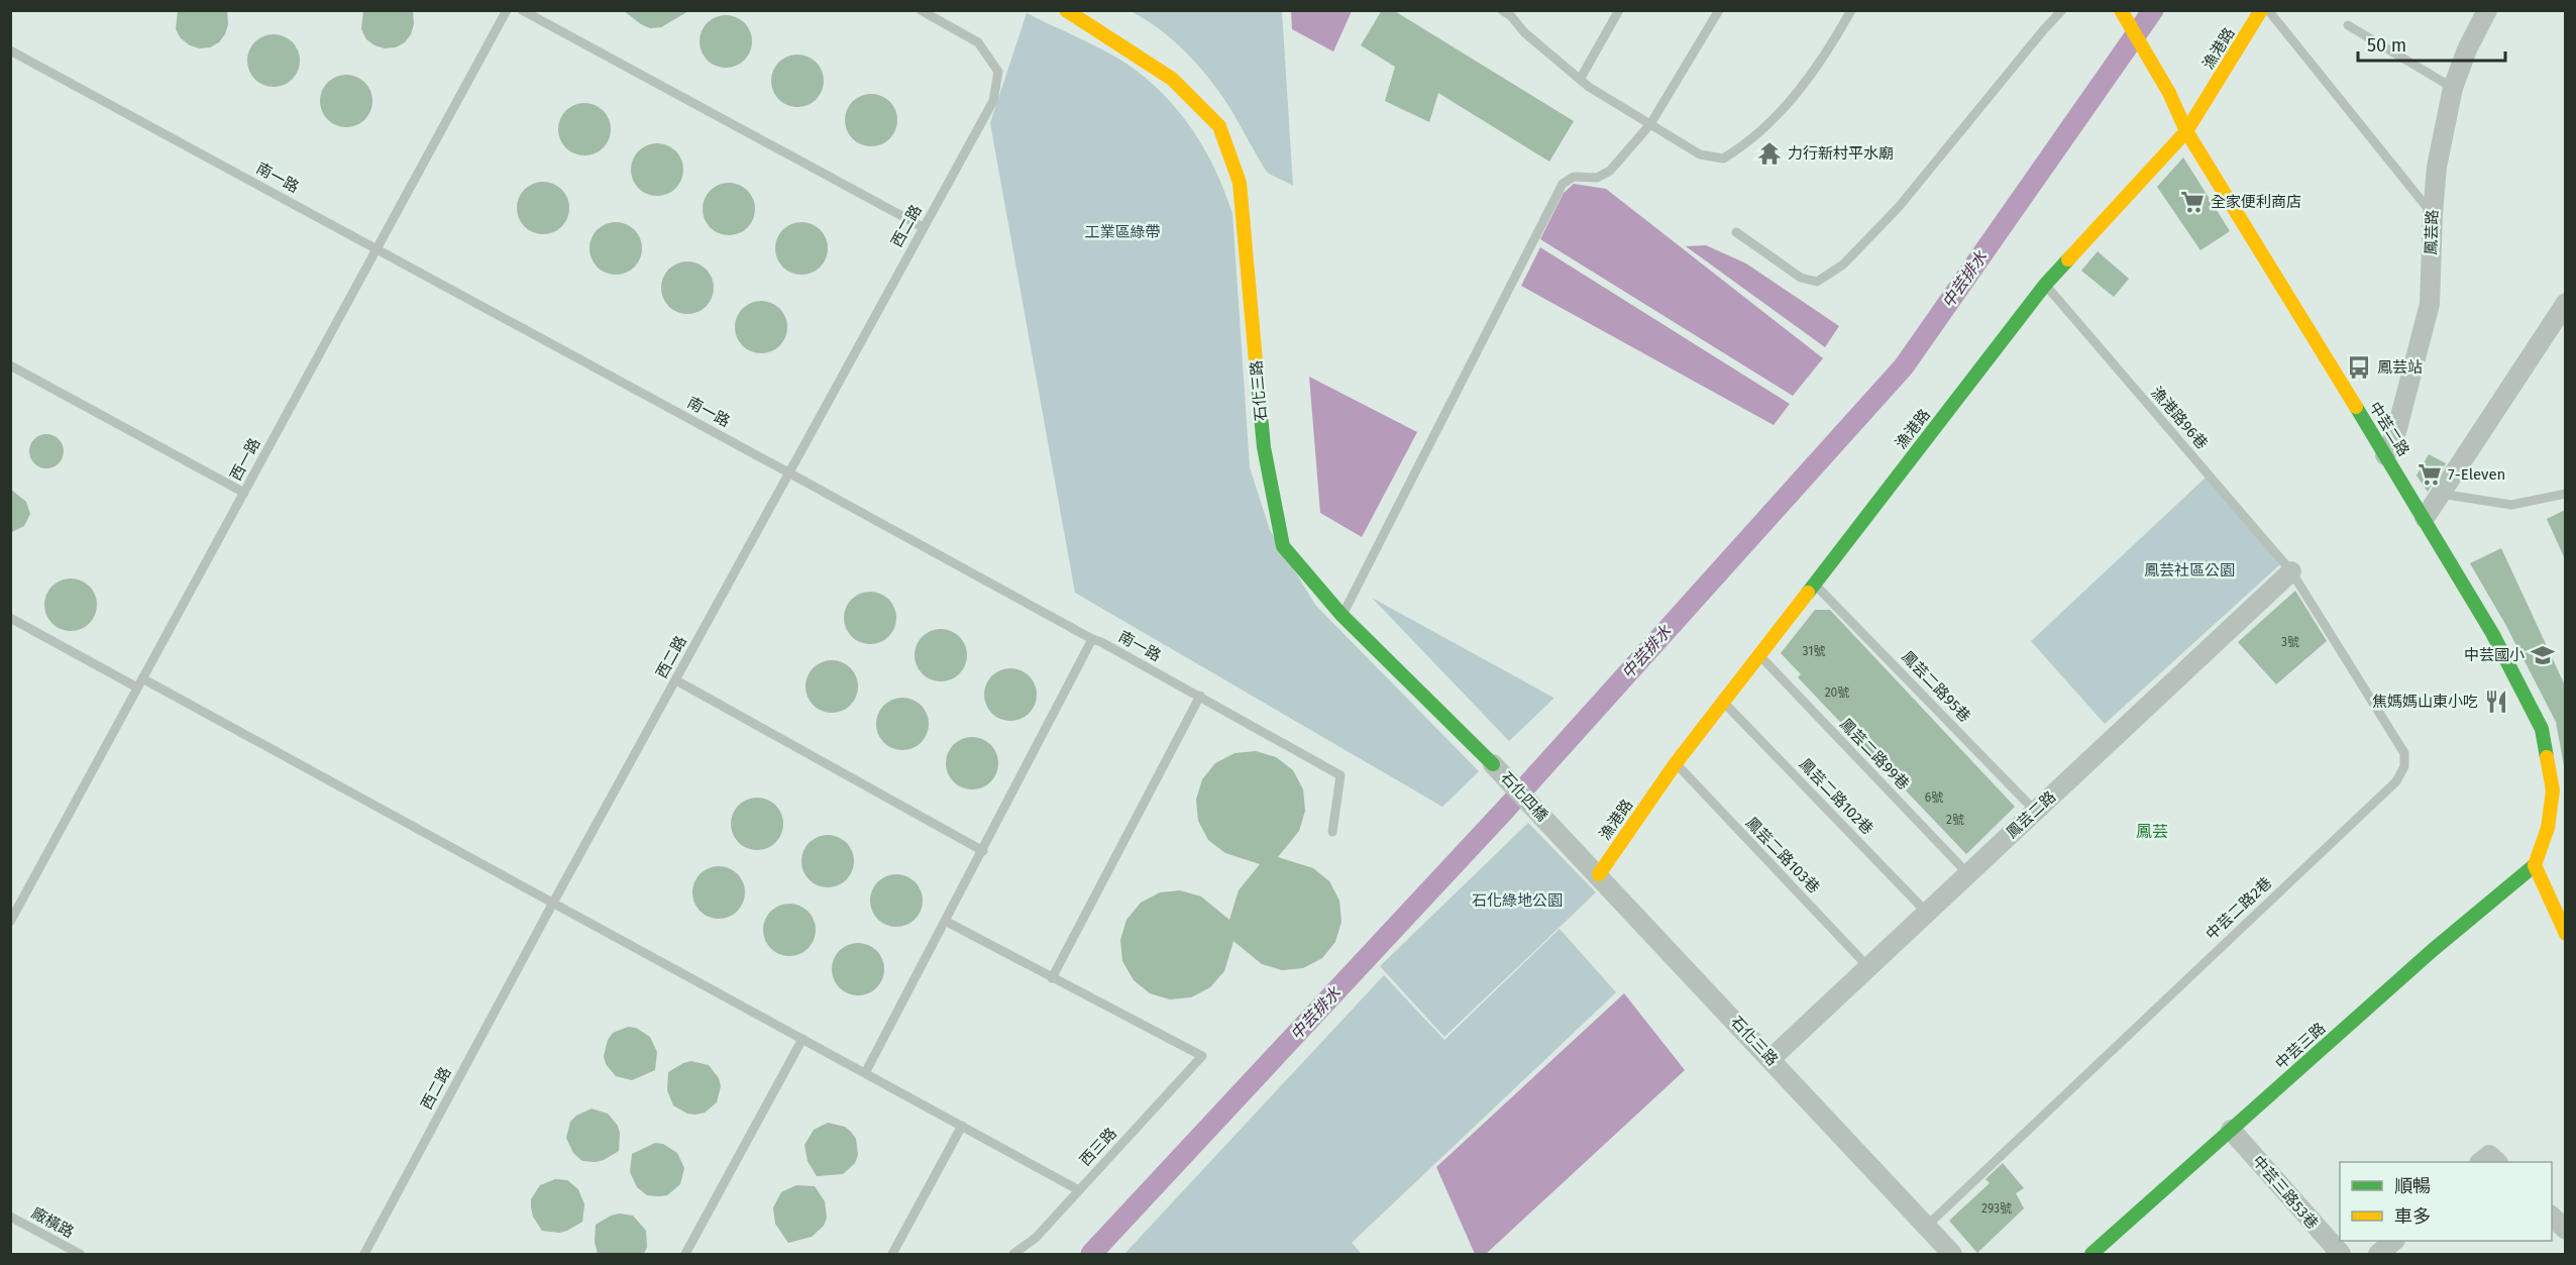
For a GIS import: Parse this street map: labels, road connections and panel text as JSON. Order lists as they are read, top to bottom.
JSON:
{
  "streets": {
    "street": [
      "漁港路",
      "鳳芸路",
      "石化三路",
      "中芸二路",
      "石化四橋",
      "鳳芸二路",
      "中芸三路",
      "中芸三路53巷"
    ],
    "lane": [
      "南一路",
      "西二路",
      "漁港路96巷",
      "西一路",
      "鳳芸二路95巷",
      "鳳芸二路99巷",
      "鳳芸二路102巷",
      "鳳芸二路103巷",
      "中芸二路2巷",
      "西三路",
      "廠橫路"
    ]
  },
  "crossings": [
    ["漁港路", "石化三路"],
    ["漁港路", "漁港路96巷"],
    ["漁港路", "中芸二路"],
    ["漁港路", "鳳芸二路95巷"],
    ["漁港路", "鳳芸二路99巷"],
    ["漁港路", "鳳芸二路102巷"],
    ["漁港路", "鳳芸二路103巷"],
    ["南一路", "西二路"],
    ["南一路", "西一路"],
    ["鳳芸路", "中芸二路"],
    ["石化三路", "石化四橋"],
    ["石化三路", "鳳芸二路"],
    ["石化三路", "中芸二路2巷"],
    ["漁港路96巷", "鳳芸二路"],
    ["漁港路96巷", "中芸二路2巷"],
    ["中芸二路", "中芸三路"],
    ["鳳芸二路95巷", "鳳芸二路"],
    ["鳳芸二路99巷", "鳳芸二路"],
    ["鳳芸二路102巷", "鳳芸二路"],
    ["鳳芸二路", "鳳芸二路103巷"],
    ["鳳芸二路", "中芸二路2巷"],
    ["中芸三路", "中芸三路53巷"]
  ],
  "districts": ["鳳芸"],
  "water": ["中芸排水"],
  "parks": ["工業區綠帶", "鳳芸社區公園", "石化綠地公園"],
  "places": {
    "temple": ["力行新村平水廟"],
    "supermarket": ["全家便利商店", "7-Eleven"],
    "bus stop": ["鳳芸站"],
    "school or university": ["中芸國小"],
    "restaurant": ["焦媽媽山東小吃"]
  },
  "house_numbers": [
    "3號",
    "31號",
    "20號",
    "6號",
    "2號",
    "293號"
  ],
  "legend": ["順暢", "車多"],
  "scale_bar": "50 m"
}
